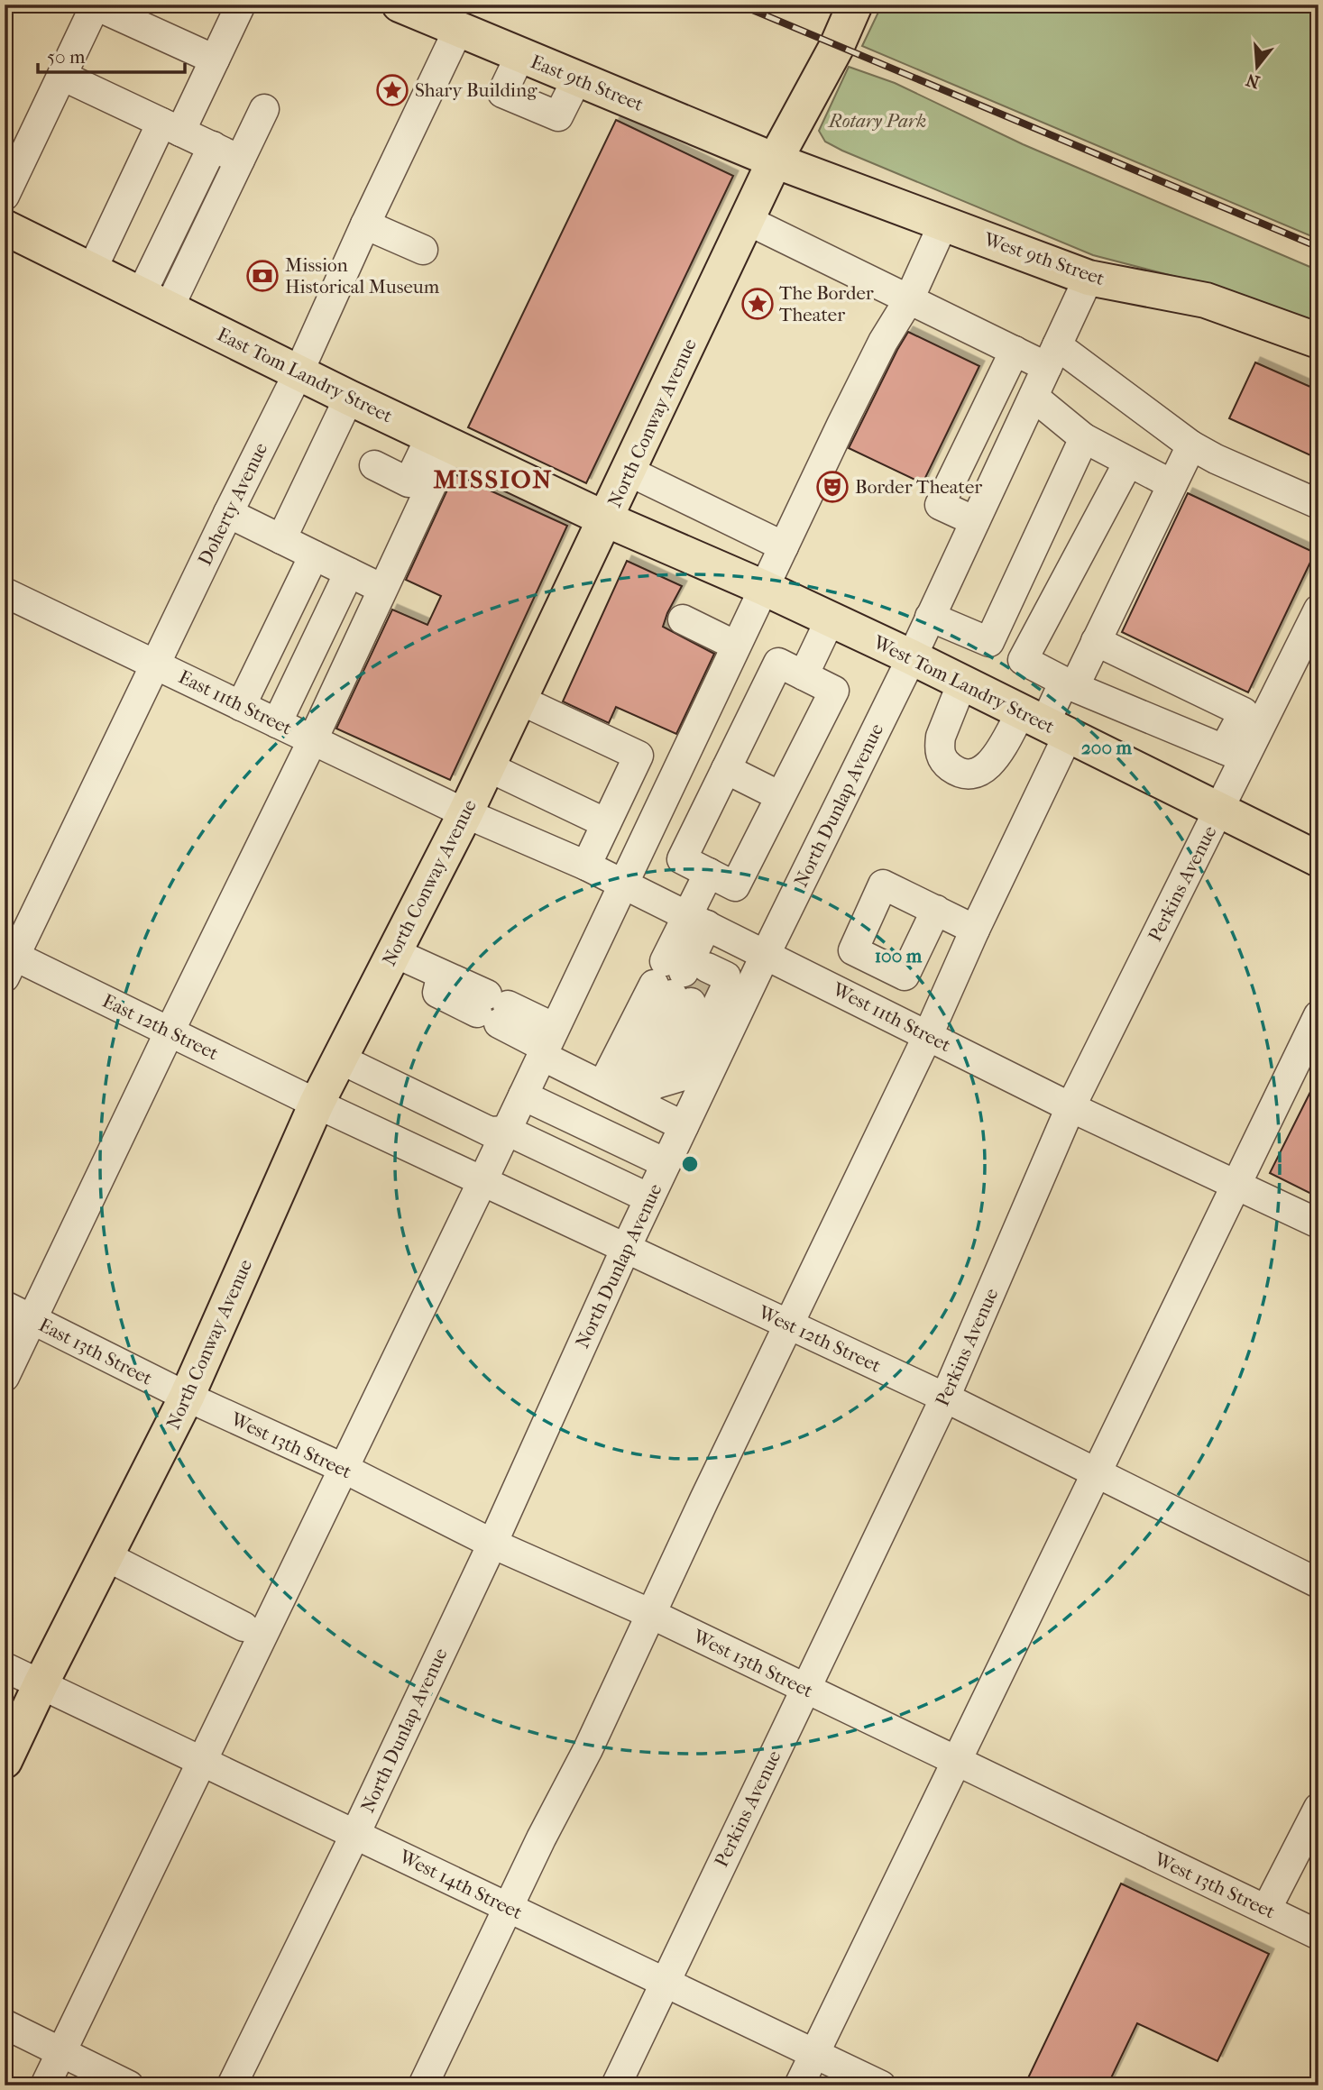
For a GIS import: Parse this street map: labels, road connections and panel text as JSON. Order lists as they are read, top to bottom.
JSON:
{
  "streets": {
    "main road": [
      "East 9th Street",
      "West 9th Street",
      "East Tom Landry Street",
      "North Conway Avenue",
      "West Tom Landry Street"
    ],
    "street": [
      "Doherty Avenue",
      "East 11th Street",
      "North Dunlap Avenue",
      "Perkins Avenue",
      "West 11th Street",
      "East 12th Street",
      "West 12th Street",
      "East 13th Street",
      "West 13th Street",
      "West 14th Street"
    ]
  },
  "crossings": [
    ["East 9th Street", "West 9th Street"],
    ["East 9th Street", "North Conway Avenue"],
    ["East 9th Street", "Doherty Avenue"],
    ["West 9th Street", "North Conway Avenue"],
    ["West 9th Street", "North Dunlap Avenue"],
    ["East Tom Landry Street", "North Conway Avenue"],
    ["East Tom Landry Street", "Doherty Avenue"],
    ["East Tom Landry Street", "West Tom Landry Street"],
    ["North Conway Avenue", "West Tom Landry Street"],
    ["North Conway Avenue", "East 11th Street"],
    ["North Conway Avenue", "West 11th Street"],
    ["North Conway Avenue", "East 12th Street"],
    ["North Conway Avenue", "West 12th Street"],
    ["North Conway Avenue", "East 13th Street"],
    ["North Conway Avenue", "West 13th Street"],
    ["North Conway Avenue", "West 14th Street"],
    ["Doherty Avenue", "East 11th Street"],
    ["Doherty Avenue", "East 12th Street"],
    ["West Tom Landry Street", "North Dunlap Avenue"],
    ["West Tom Landry Street", "Perkins Avenue"],
    ["East 11th Street", "West 11th Street"],
    ["North Dunlap Avenue", "West 11th Street"],
    ["North Dunlap Avenue", "West 12th Street"],
    ["North Dunlap Avenue", "West 13th Street"],
    ["North Dunlap Avenue", "West 14th Street"],
    ["Perkins Avenue", "West 11th Street"],
    ["Perkins Avenue", "West 12th Street"],
    ["Perkins Avenue", "West 13th Street"],
    ["Perkins Avenue", "West 14th Street"],
    ["East 12th Street", "West 12th Street"],
    ["East 13th Street", "West 13th Street"]
  ],
  "districts": ["MISSION"],
  "parks": ["Rotary Park"],
  "places": {
    "place": ["Shary Building", "The Border Theater"],
    "bank": ["Mission Historical Museum"],
    "theatre": ["Border Theater"]
  },
  "scale_bar": "50 m",
  "north": "bottom",
  "rings": ["200 m", "100 m"]
}
